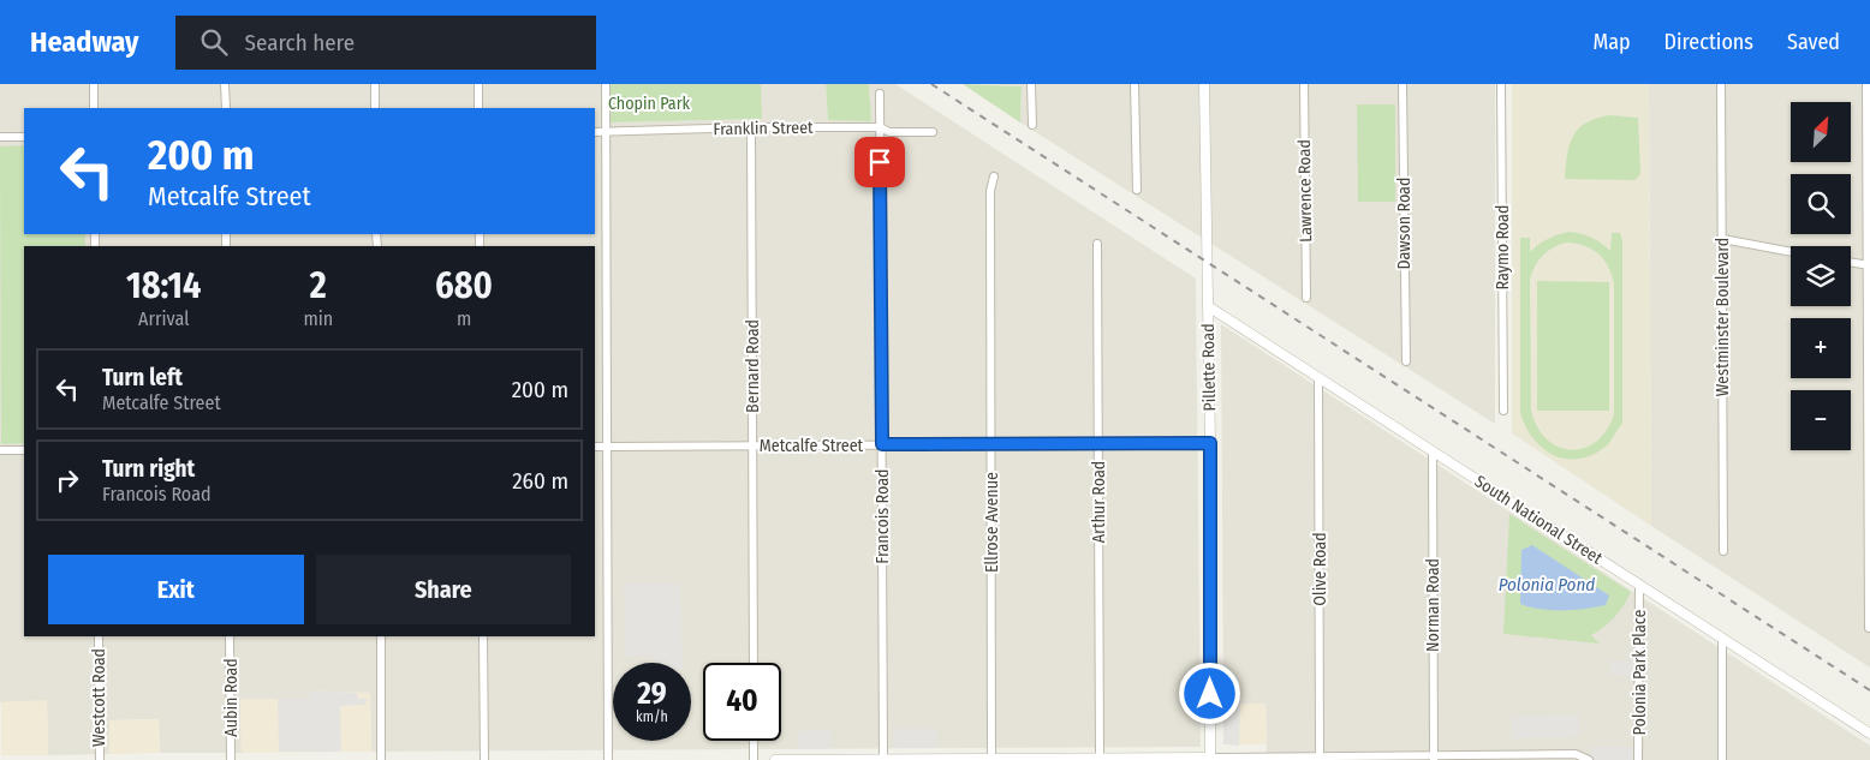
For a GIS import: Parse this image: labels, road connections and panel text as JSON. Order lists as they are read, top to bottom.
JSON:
{
  "streets": {
    "street": [
      "Franklin Street",
      "Lawrence Road",
      "Dawson Road",
      "Raymo Road",
      "Westminster Boulevard",
      "Bernard Road",
      "Pillette Road",
      "Metcalfe Street",
      "Arthur Road",
      "Francois Road",
      "South National Street",
      "Ellrose Avenue",
      "Olive Road",
      "Norman Road",
      "Polonia Park Place",
      "Westcott Road",
      "Aubin Road"
    ]
  },
  "crossings": [
    ["Franklin Street", "Bernard Road"],
    ["Franklin Street", "Francois Road"],
    ["Bernard Road", "Metcalfe Street"],
    ["Pillette Road", "Metcalfe Street"],
    ["Pillette Road", "South National Street"],
    ["Metcalfe Street", "Arthur Road"],
    ["Metcalfe Street", "Francois Road"],
    ["Metcalfe Street", "Ellrose Avenue"],
    ["South National Street", "Olive Road"],
    ["South National Street", "Norman Road"],
    ["South National Street", "Polonia Park Place"]
  ],
  "water": ["Polonia Pond"],
  "parks": ["Chopin Park"],
  "north": "top right",
  "page": {
    "header": "Headway",
    "search": "Search here",
    "nav": ["Map", "Directions", "Saved"],
    "map_buttons": ["+", "−"],
    "turn": ["200 m", "Metcalfe Street"],
    "eta": [
      "18:14",
      "Arrival",
      "2",
      "min",
      "680",
      "m"
    ],
    "list": [
      {
        "name": "Turn left",
        "note": "Metcalfe Street",
        "value": "200 m"
      },
      {
        "name": "Turn right",
        "note": "Francois Road",
        "value": "260 m"
      }
    ],
    "buttons": ["Exit", "Share"],
    "speed": "29 km/h",
    "limit": "40"
  }
}
